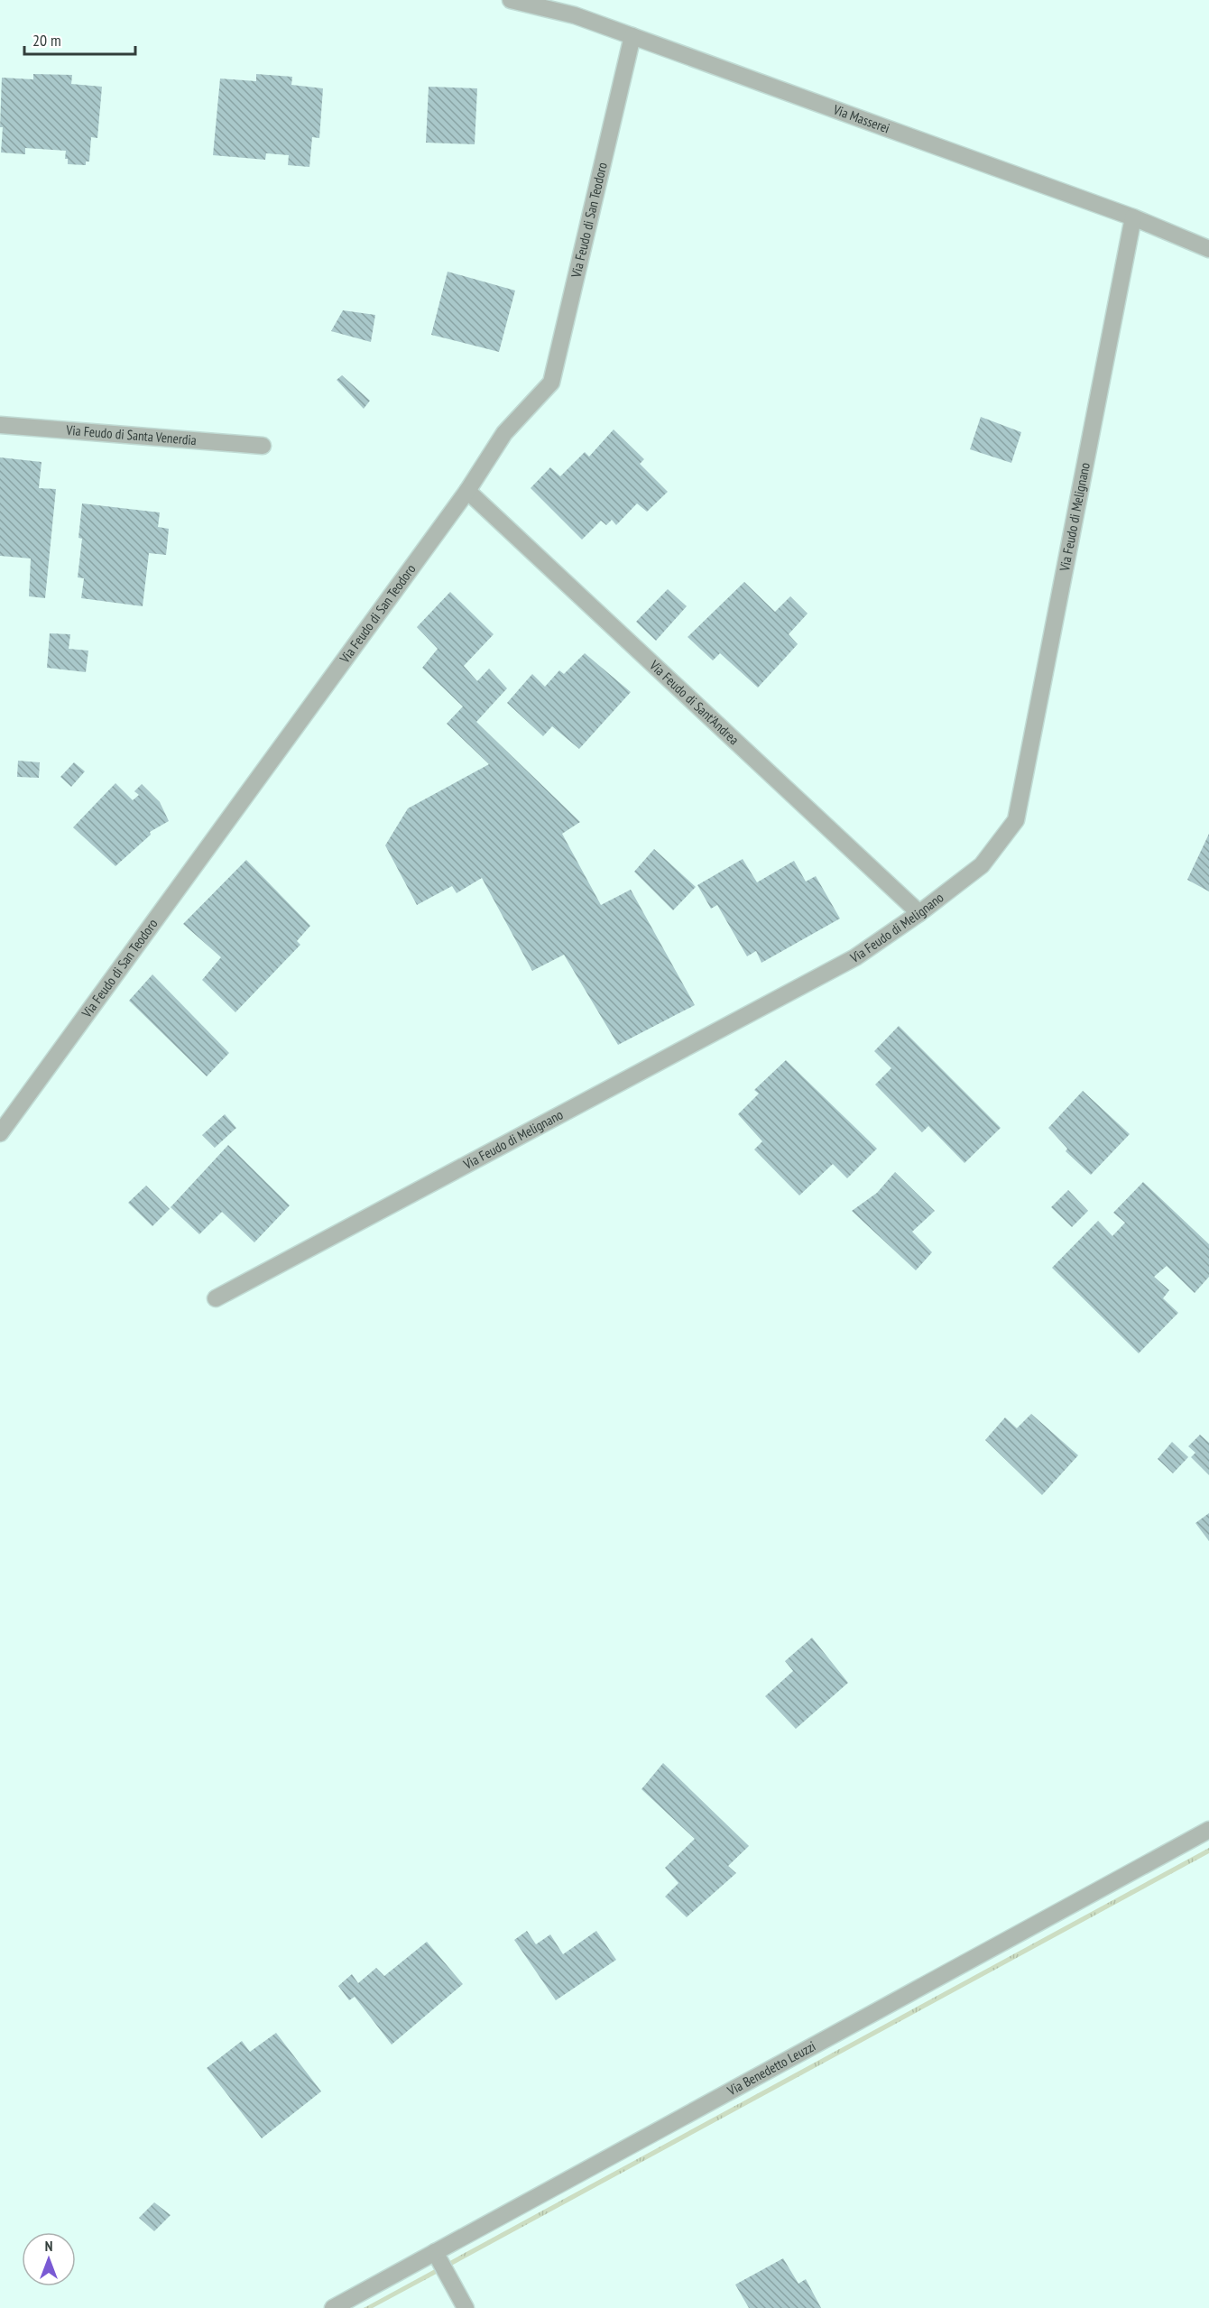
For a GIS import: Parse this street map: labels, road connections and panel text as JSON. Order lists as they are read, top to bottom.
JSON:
{
  "streets": {
    "street": [
      "Via Masserei",
      "Via Feudo di San Teodoro",
      "Via Feudo di Santa Venerdia",
      "Via Feudo di Melignano",
      "Via Feudo di Sant'Andrea",
      "Via Benedetto Leuzzi"
    ]
  },
  "crossings": [
    ["Via Masserei", "Via Feudo di San Teodoro"],
    ["Via Masserei", "Via Feudo di Melignano"],
    ["Via Feudo di San Teodoro", "Via Feudo di Sant'Andrea"],
    ["Via Feudo di Melignano", "Via Feudo di Sant'Andrea"]
  ],
  "scale_bar": "20 m",
  "north": "top"
}
